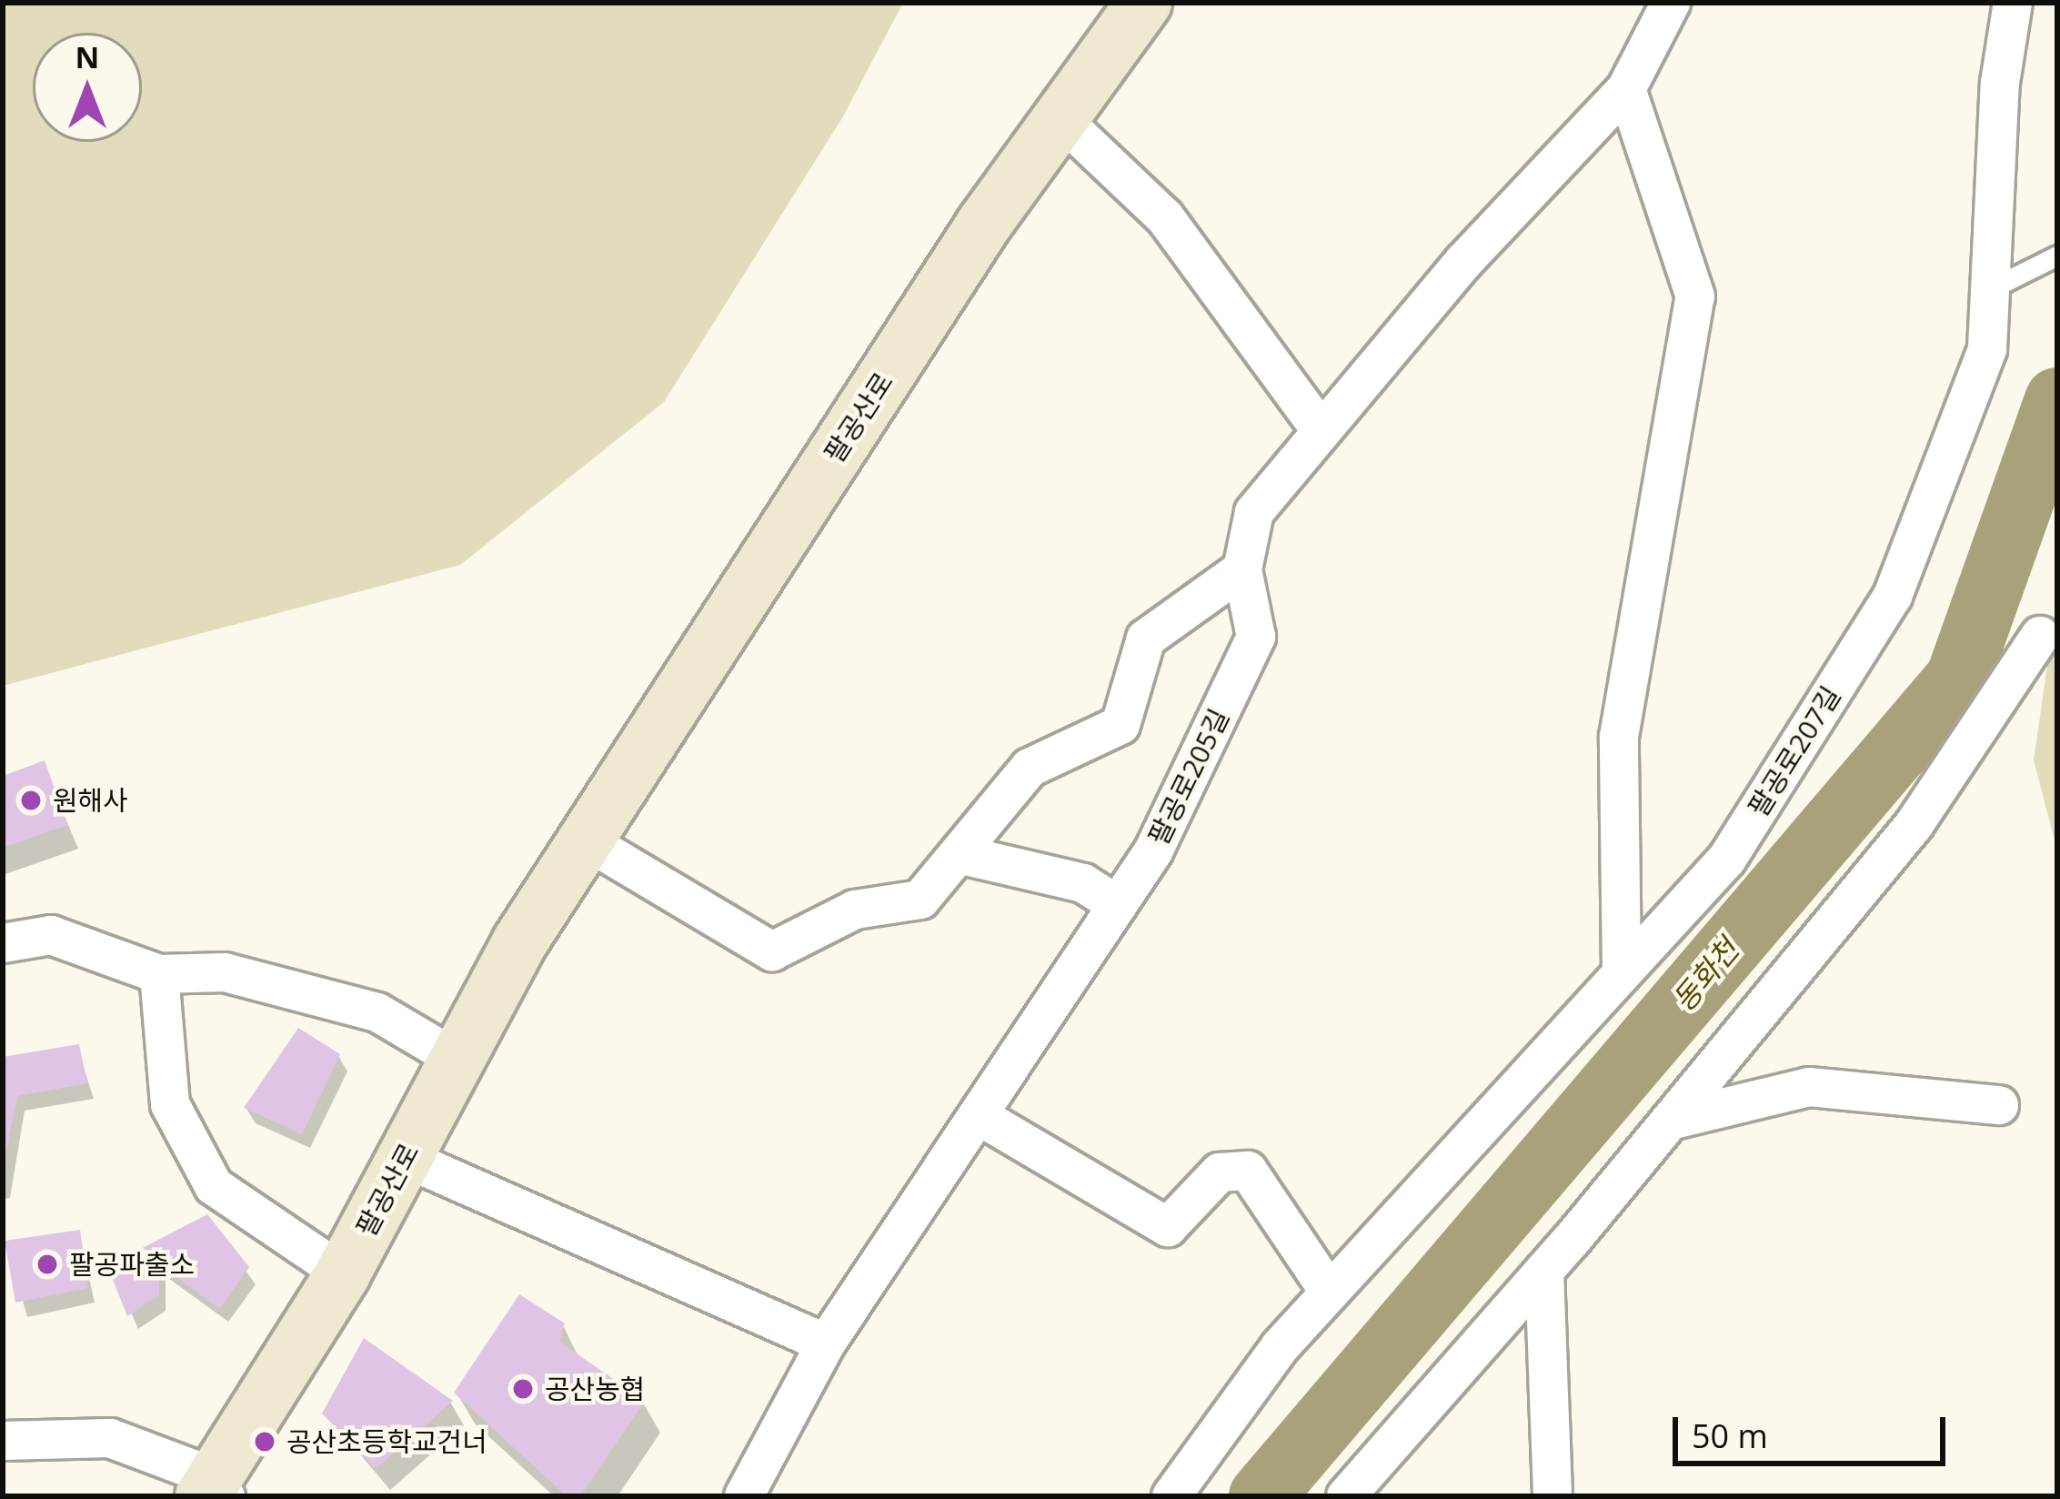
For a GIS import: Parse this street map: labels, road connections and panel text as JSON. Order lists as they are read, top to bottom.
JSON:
{
  "streets": {
    "main road": ["팔공산로"],
    "street": ["팔공로207길", "팔공로205길"]
  },
  "water": ["동화천"],
  "places": [
    "원해사",
    "팔공파출소",
    "공산농협",
    "공산초등학교건너"
  ],
  "scale_bar": "50 m",
  "north": "top"
}
